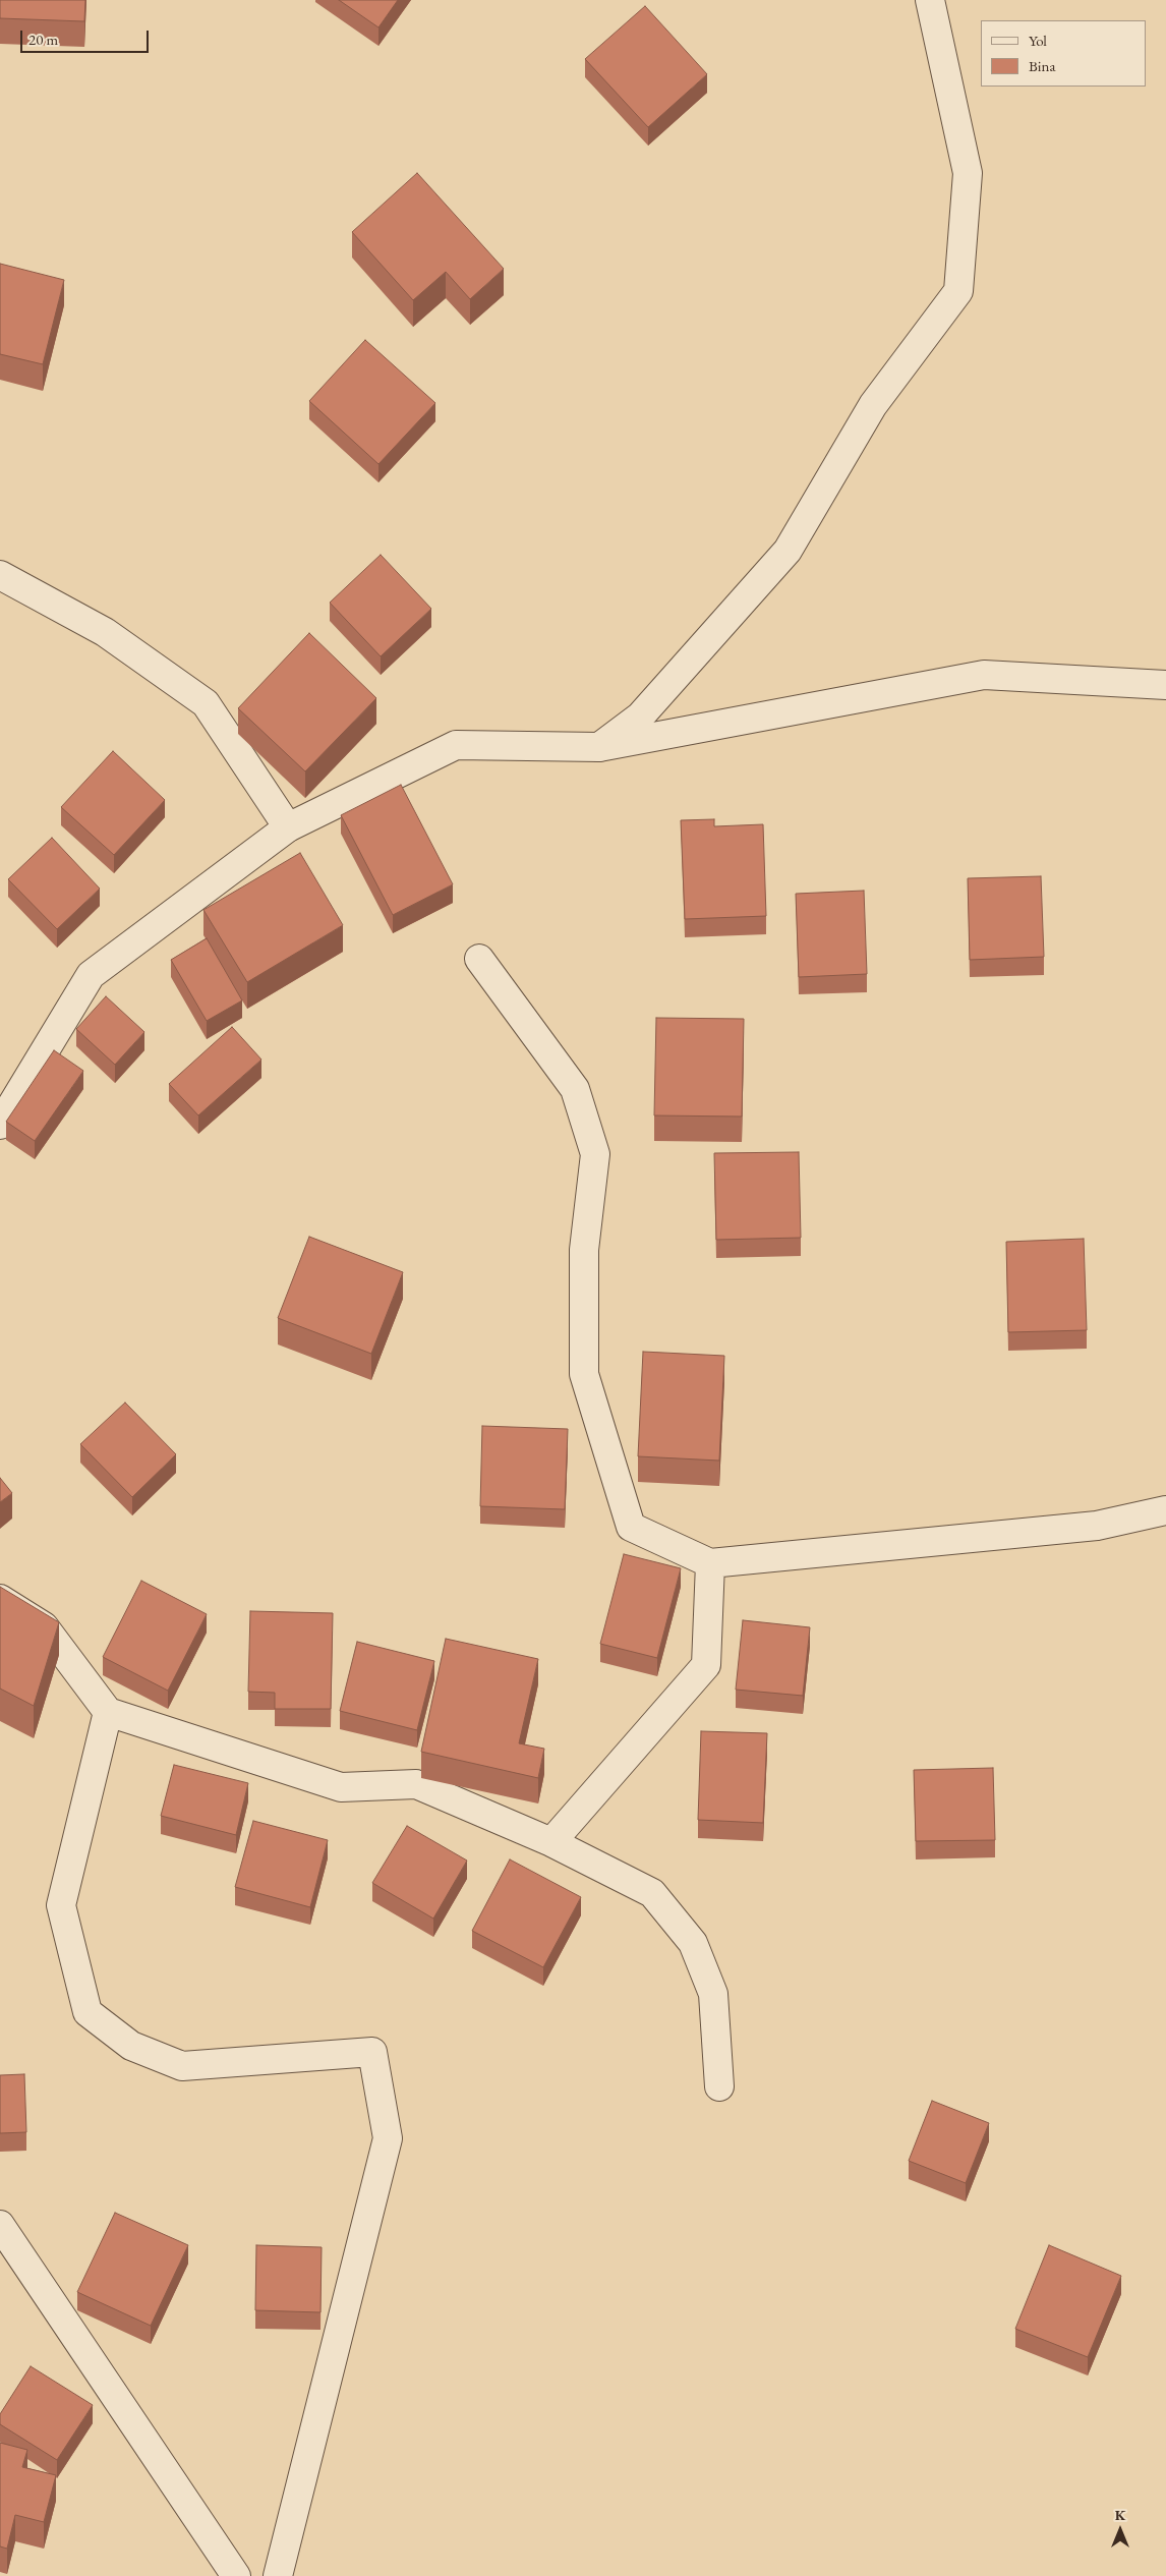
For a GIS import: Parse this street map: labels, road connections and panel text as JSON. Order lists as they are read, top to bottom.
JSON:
{
  "legend": ["Yol", "Bina"],
  "scale_bar": "20 m",
  "north": "top"
}
